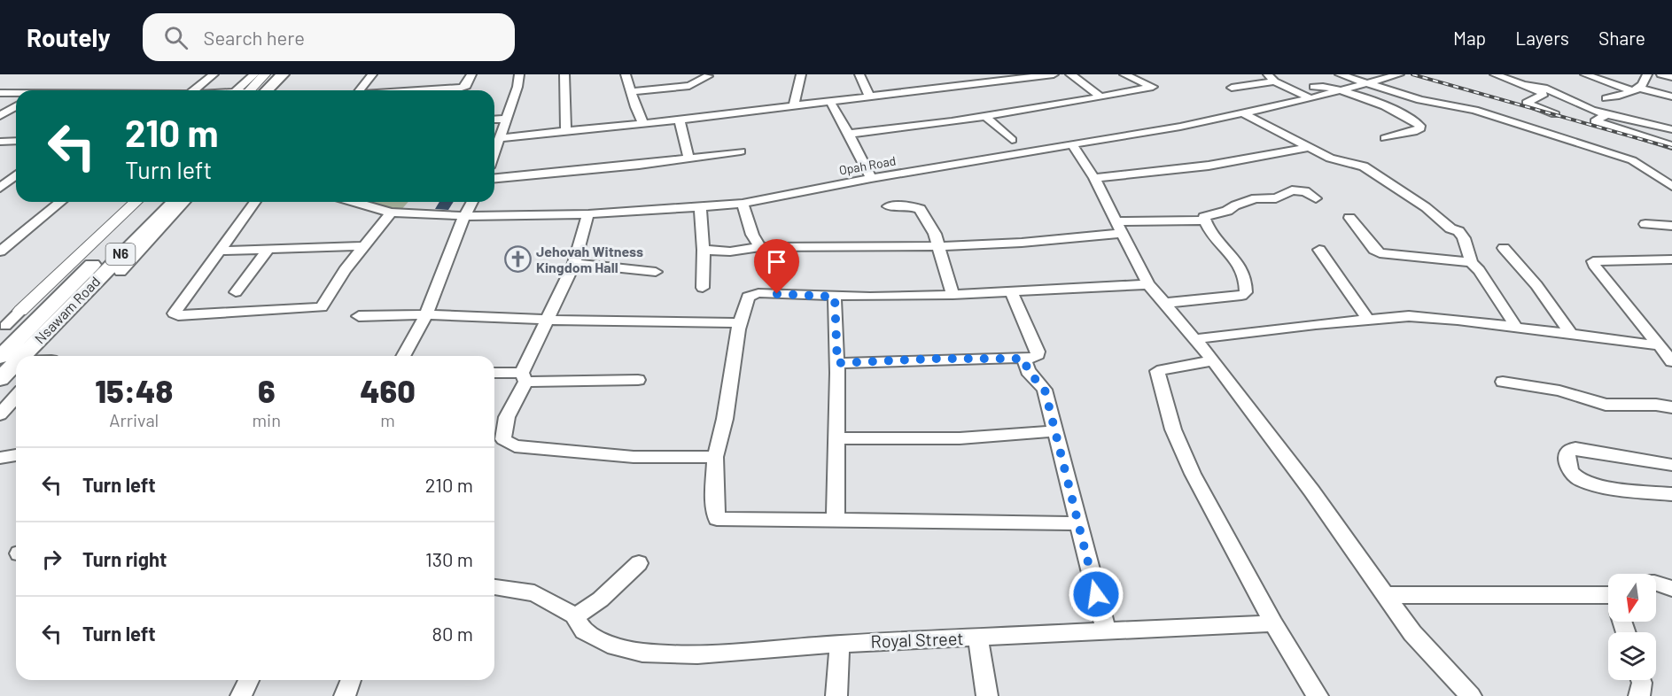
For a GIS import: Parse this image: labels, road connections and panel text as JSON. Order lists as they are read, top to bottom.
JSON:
{
  "streets": {
    "highway": ["N6", "Nsawam Road"],
    "street": ["Opah Road", "Royal Street"]
  },
  "places": {
    "church": ["Jehovah Witness Kingdom Hall"]
  },
  "north": "bottom",
  "page": {
    "header": "Routely",
    "search": "Search here",
    "nav": ["Map", "Layers", "Share"],
    "turn": ["210 m", "Turn left"],
    "eta": [
      "15:48",
      "Arrival",
      "6",
      "min",
      "460",
      "m"
    ],
    "list": [
      {
        "name": "Turn left",
        "value": "210 m"
      },
      {
        "name": "Turn right",
        "value": "130 m"
      },
      {
        "name": "Turn left",
        "value": "80 m"
      }
    ]
  }
}
